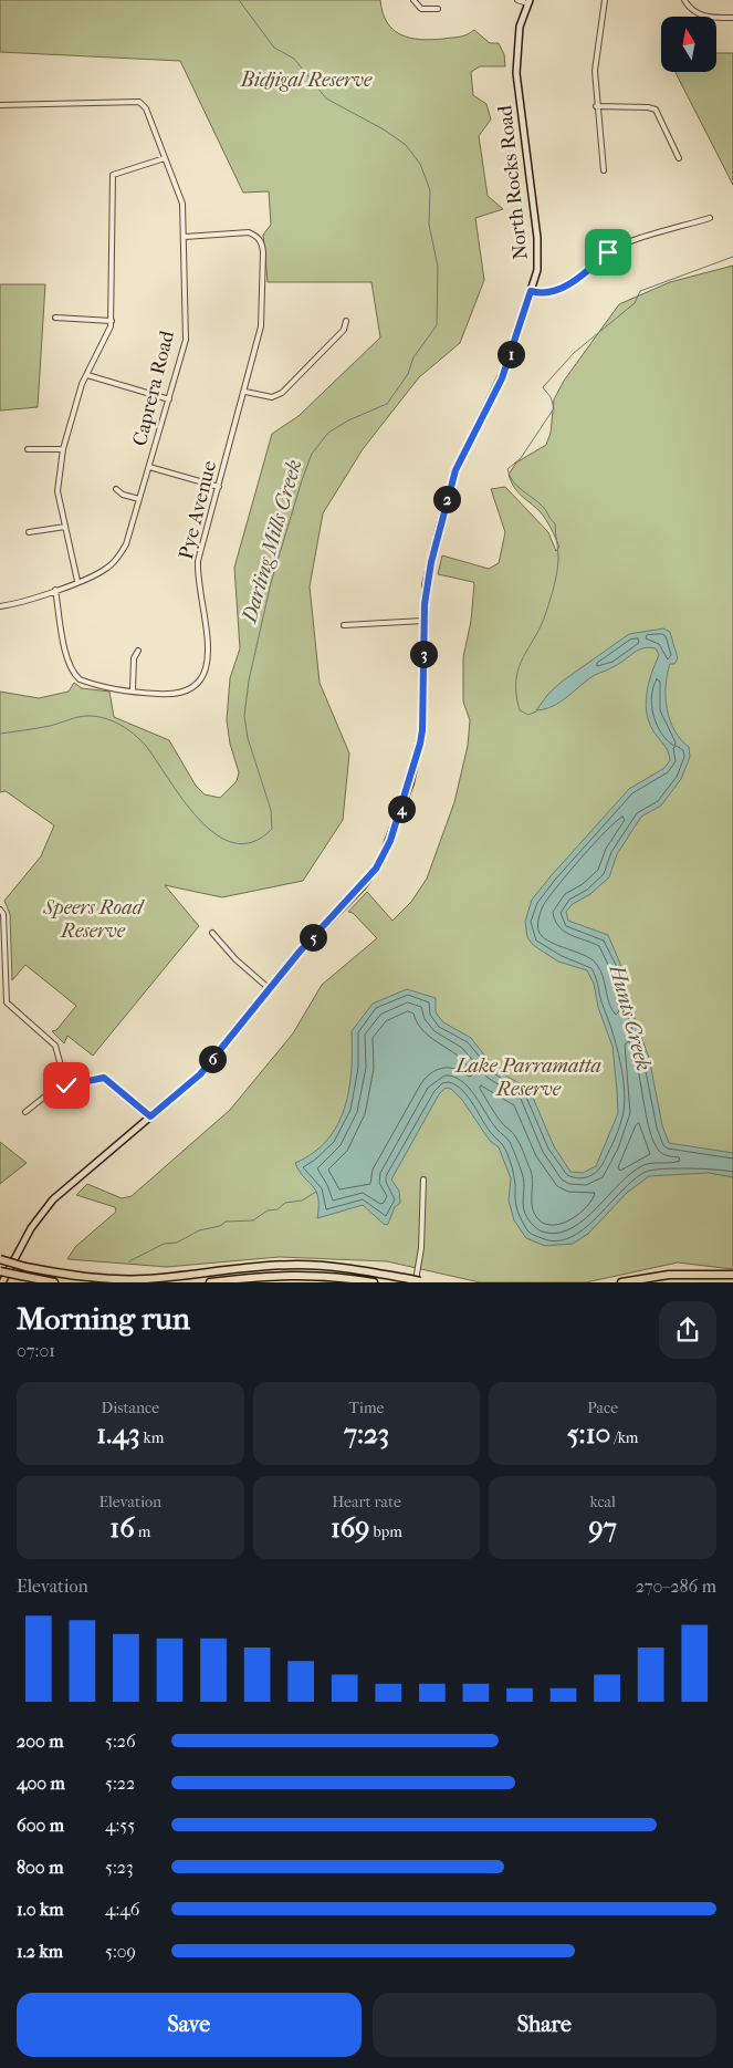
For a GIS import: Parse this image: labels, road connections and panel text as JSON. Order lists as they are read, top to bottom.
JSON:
{
  "streets": {
    "main road": ["North Rocks Road"],
    "street": ["Caprera Road", "Pye Avenue"]
  },
  "crossings": [
    ["Caprera Road", "Pye Avenue"]
  ],
  "water": ["Darling Mills Creek", "Hunts Creek"],
  "parks": ["Bidjigal Reserve", "Speers Road Reserve", "Lake Parramatta Reserve"],
  "north": "top",
  "page": {
    "pins": [
      "1",
      "2",
      "3",
      "4",
      "5",
      "6"
    ],
    "heading": ["Morning run", "07:01"],
    "stats": [
      ["Distance", "1.43 km"],
      ["Time", "7:23"],
      ["Pace", "5:10 /km"],
      ["Elevation", "16 m"],
      ["Heart rate", "169 bpm"],
      ["kcal", "97"]
    ],
    "chart": ["Elevation", "270–286 m"],
    "list": [
      {
        "name": "200 m",
        "note": "5:26"
      },
      {
        "name": "400 m",
        "note": "5:22"
      },
      {
        "name": "600 m",
        "note": "4:55"
      },
      {
        "name": "800 m",
        "note": "5:23"
      },
      {
        "name": "1.0 km",
        "note": "4:46"
      },
      {
        "name": "1.2 km",
        "note": "5:09"
      }
    ],
    "buttons": ["Save", "Share"]
  }
}
